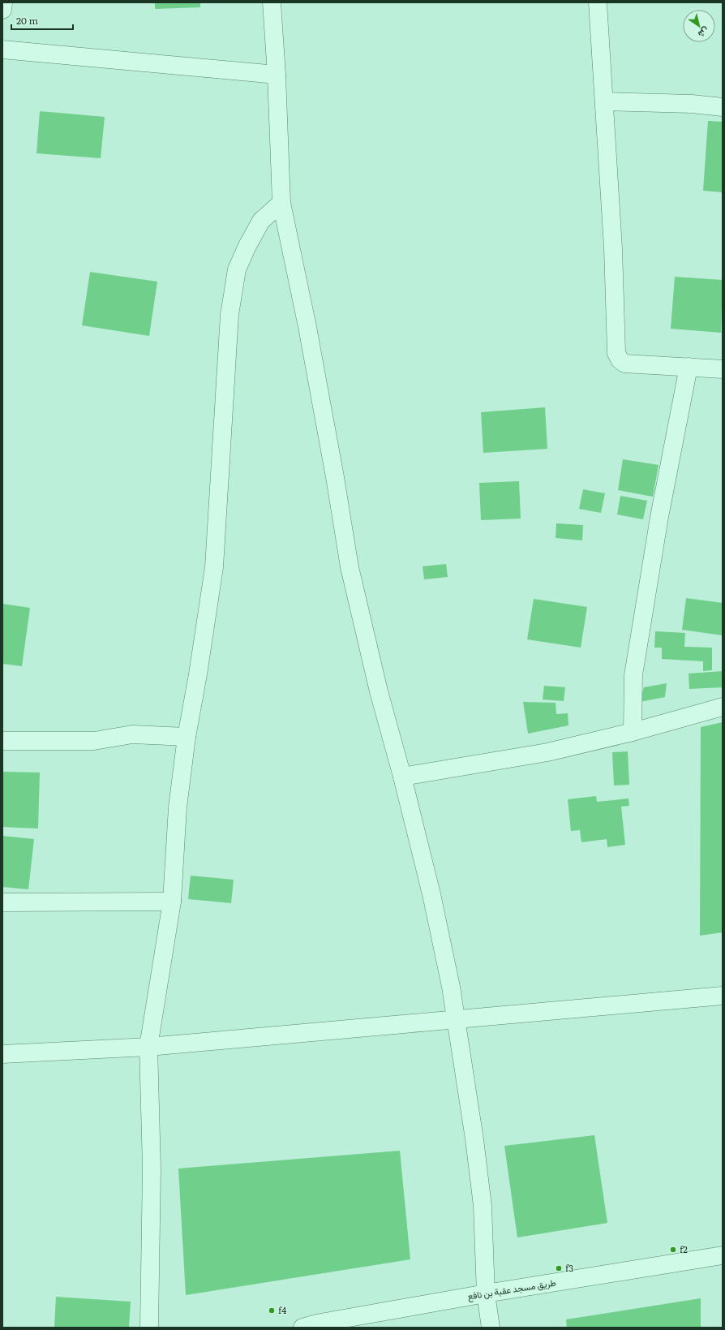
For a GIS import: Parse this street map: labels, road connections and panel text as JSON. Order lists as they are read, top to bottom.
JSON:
{
  "streets": {
    "street": ["طريق مسجد عقبة بن نافع"]
  },
  "places": ["f2", "f3", "f4"],
  "scale_bar": "20 m",
  "north": "bottom right"
}
